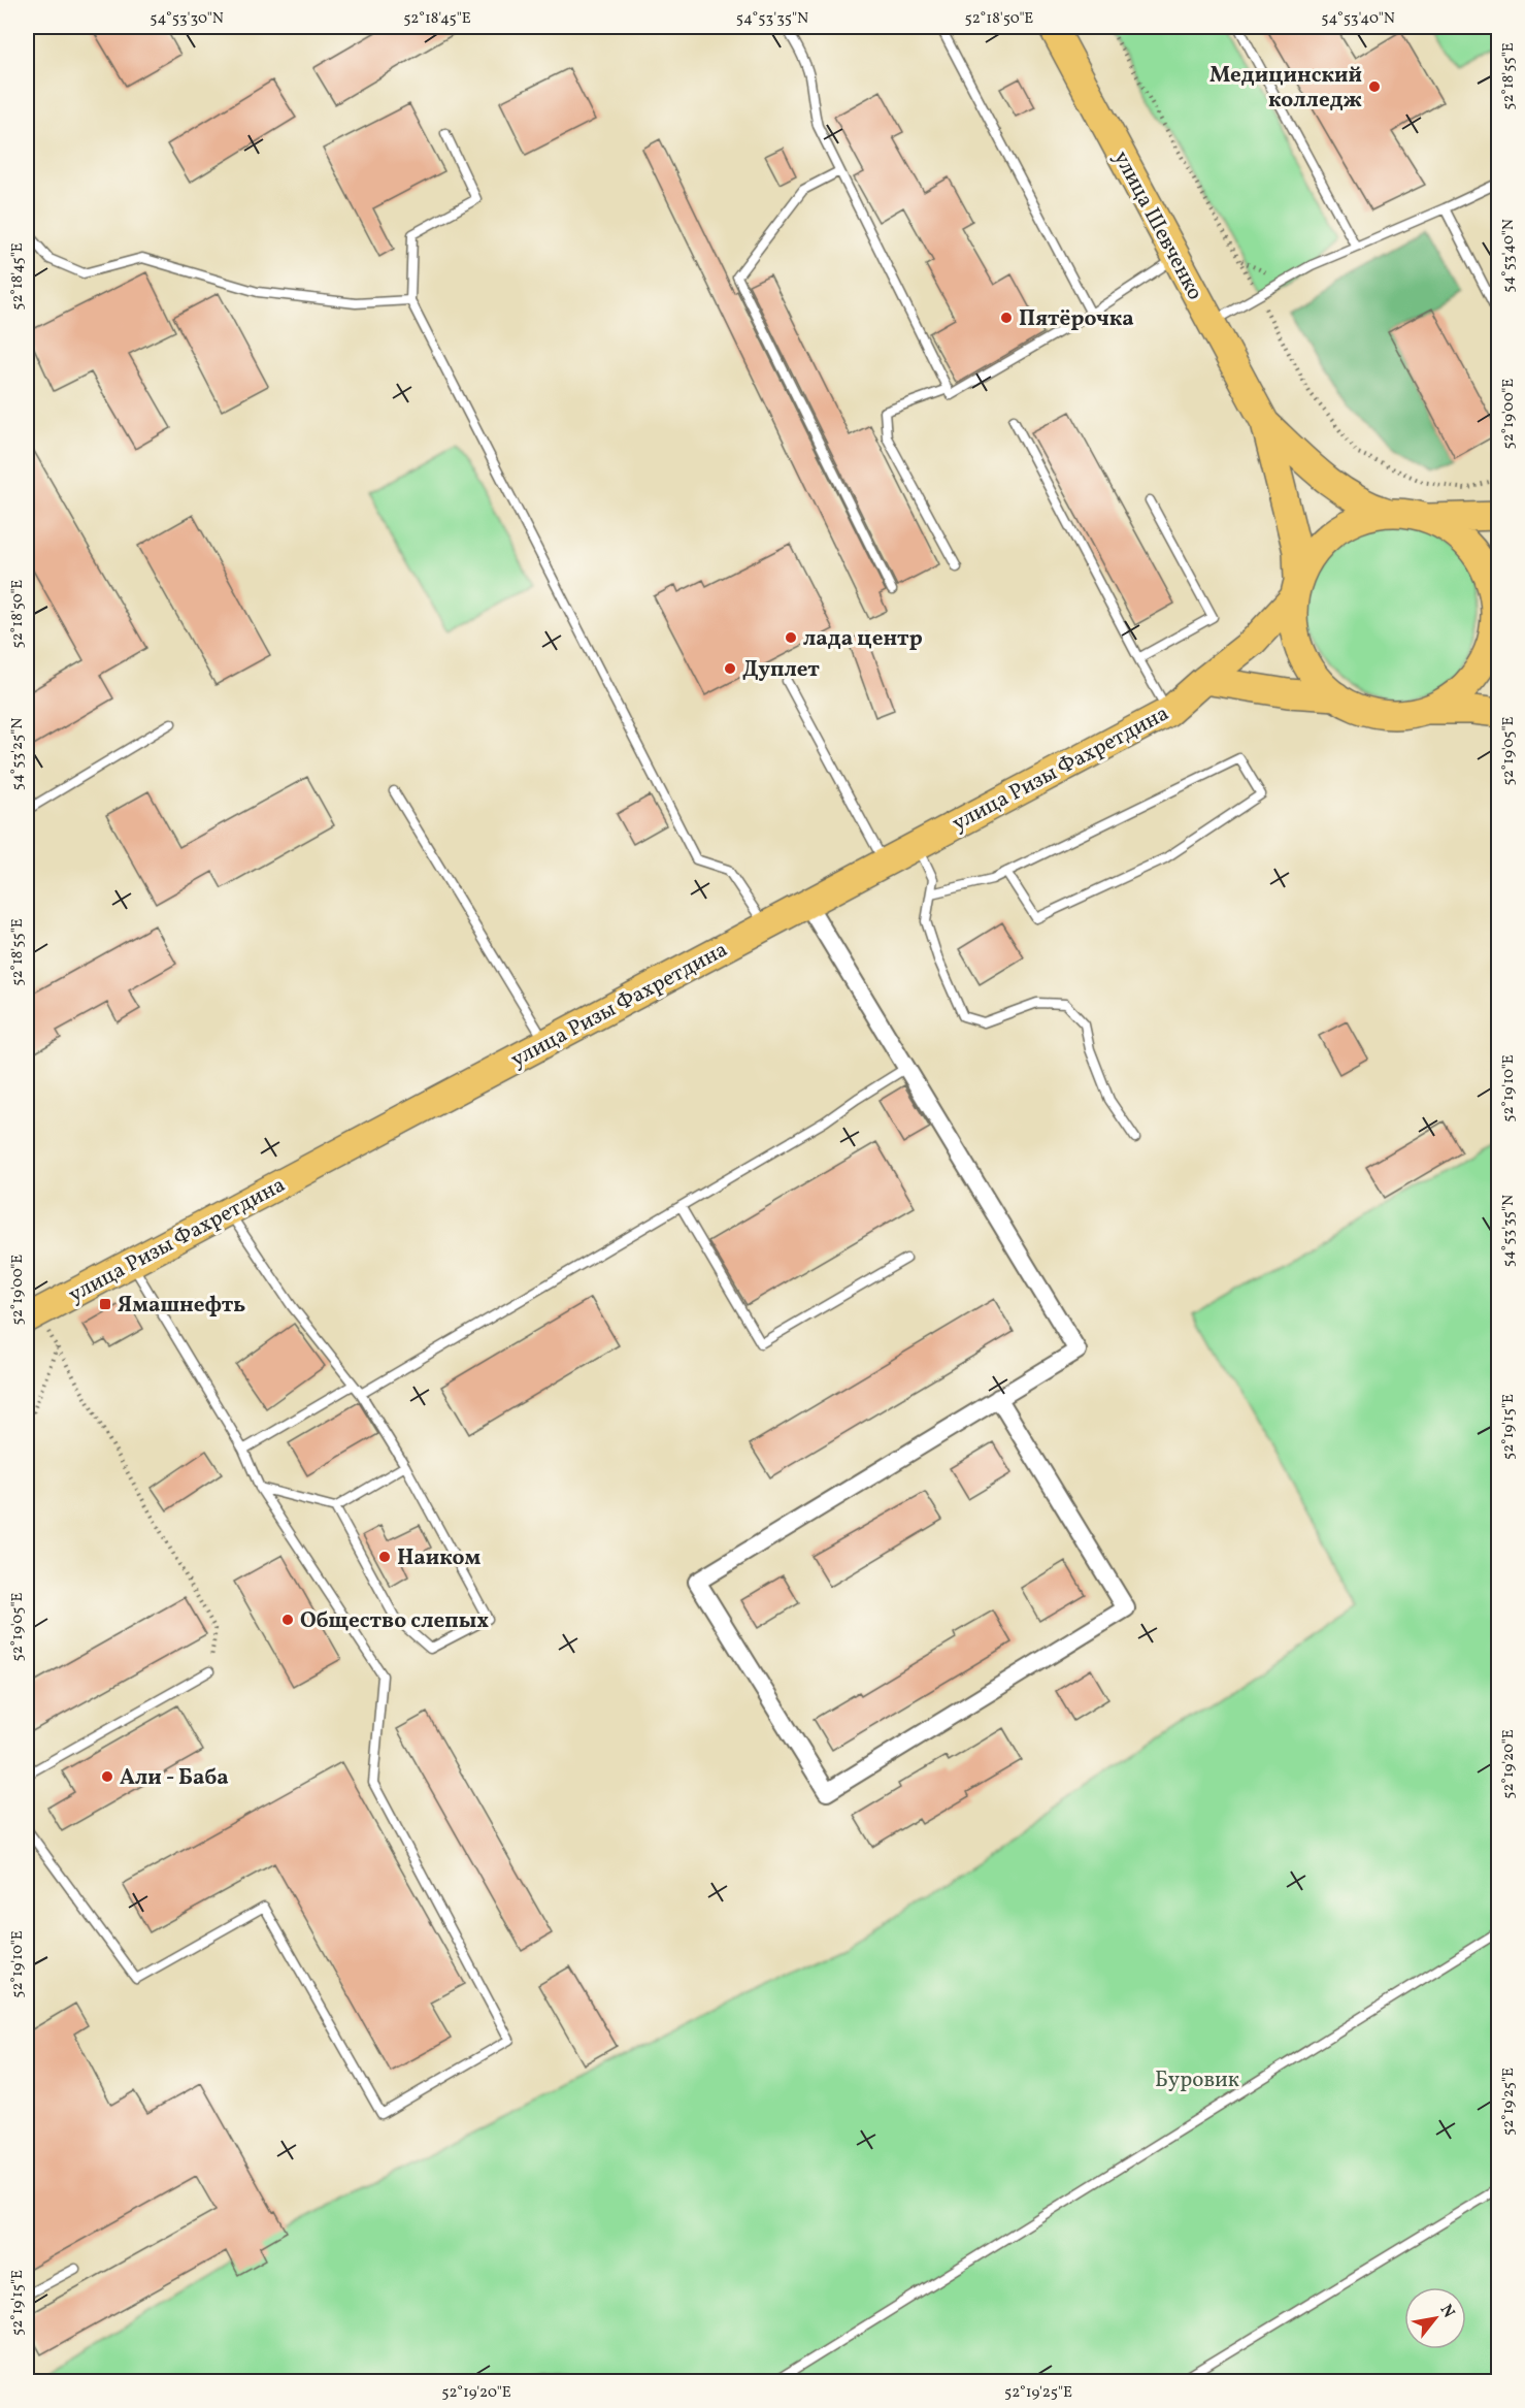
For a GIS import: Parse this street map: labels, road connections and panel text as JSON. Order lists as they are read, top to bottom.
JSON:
{
  "streets": {
    "main road": ["улица Шевченко", "улица Ризы Фахретдина"]
  },
  "parks": ["Буровик"],
  "places": {
    "other": [
      "Медицинский колледж",
      "Пятёрочка",
      "лада центр",
      "Дуплет",
      "Наиком",
      "Общество слепых",
      "Али - Баба"
    ],
    "transit": ["Ямашнефть"]
  },
  "north": "top right",
  "coordinates": [
    "54°53'30\"N",
    "52°18'45\"E",
    "54°53'35\"N",
    "52°18'50\"E",
    "54°53'40\"N",
    "52°18'55\"E",
    "52°19'00\"E",
    "52°19'05\"E",
    "54°53'25\"N",
    "52°19'10\"E",
    "52°19'15\"E",
    "52°19'20\"E",
    "52°19'25\"E"
  ]
}
